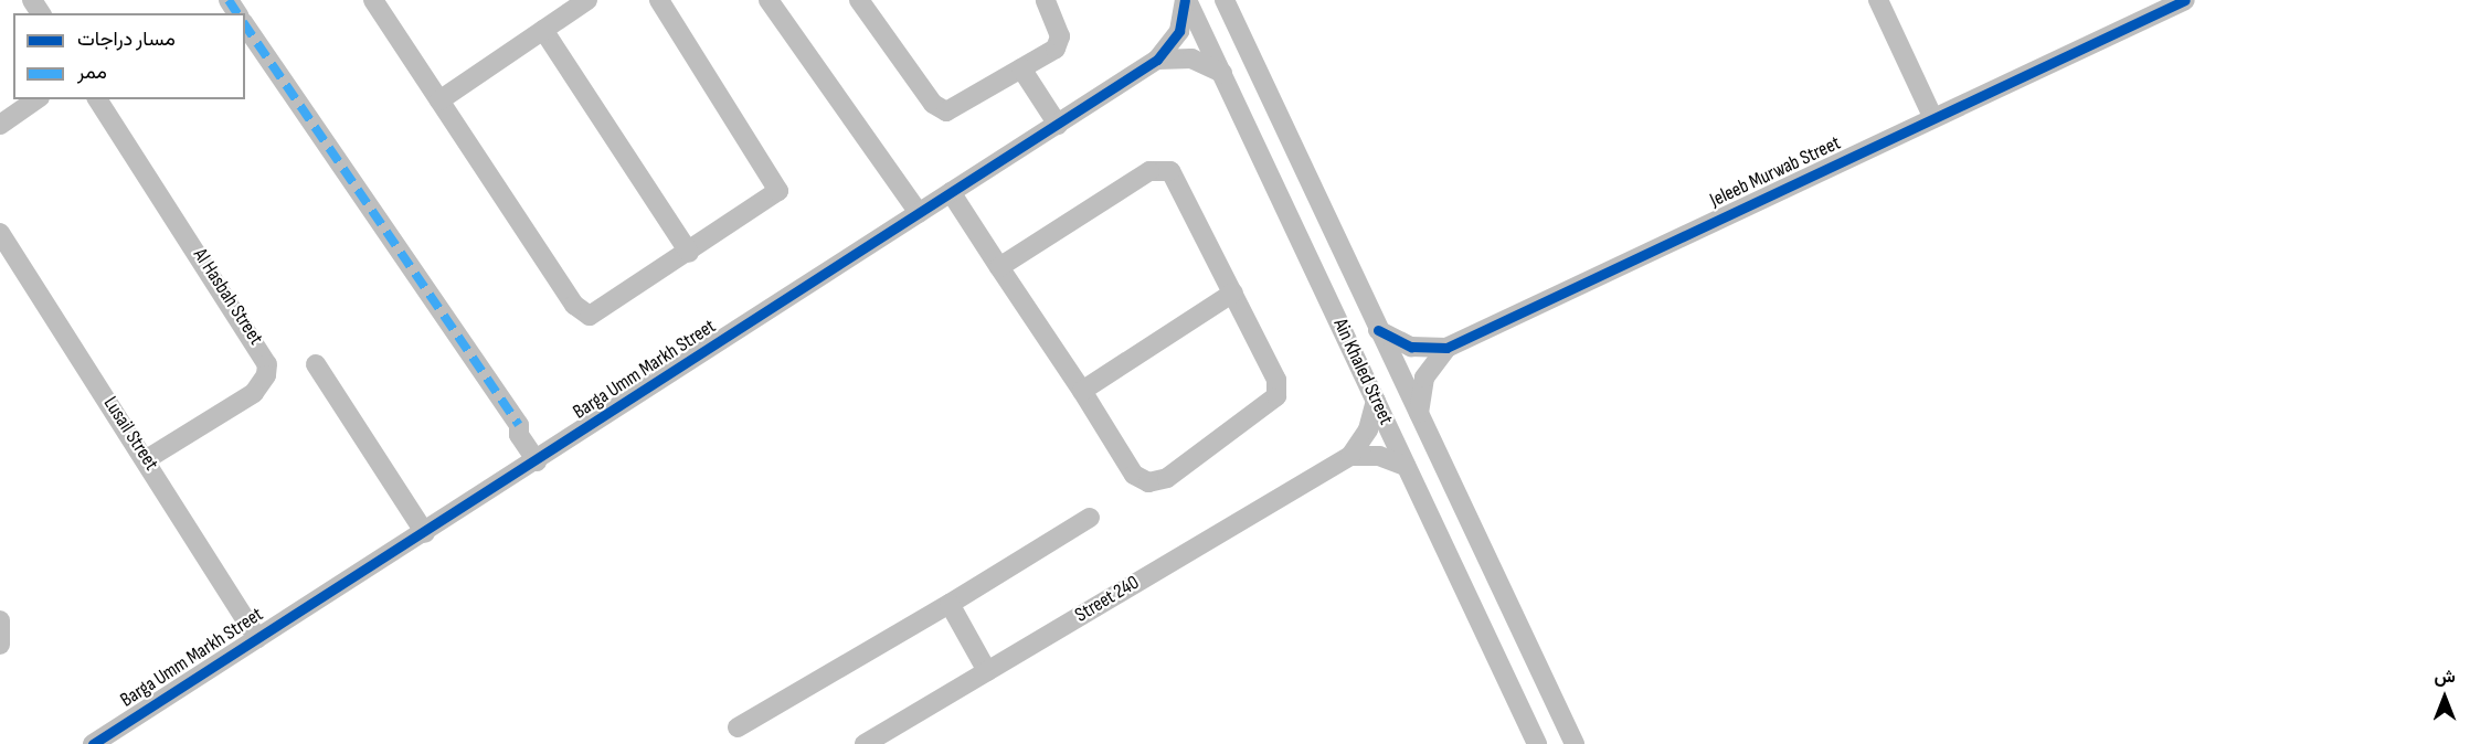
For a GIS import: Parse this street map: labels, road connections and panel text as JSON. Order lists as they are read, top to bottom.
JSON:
{
  "streets": {
    "street": [
      "Jeleeb Murwab Street",
      "Al Hasbah Street",
      "Barga Umm Markh Street",
      "Ain Khaled Street",
      "Lusail Street",
      "Street 240"
    ]
  },
  "crossings": [
    ["Jeleeb Murwab Street", "Ain Khaled Street"],
    ["Al Hasbah Street", "Lusail Street"],
    ["Barga Umm Markh Street", "Ain Khaled Street"],
    ["Barga Umm Markh Street", "Lusail Street"],
    ["Ain Khaled Street", "Street 240"]
  ],
  "legend": ["مسار دراجات", "ممر"],
  "north": "top"
}
